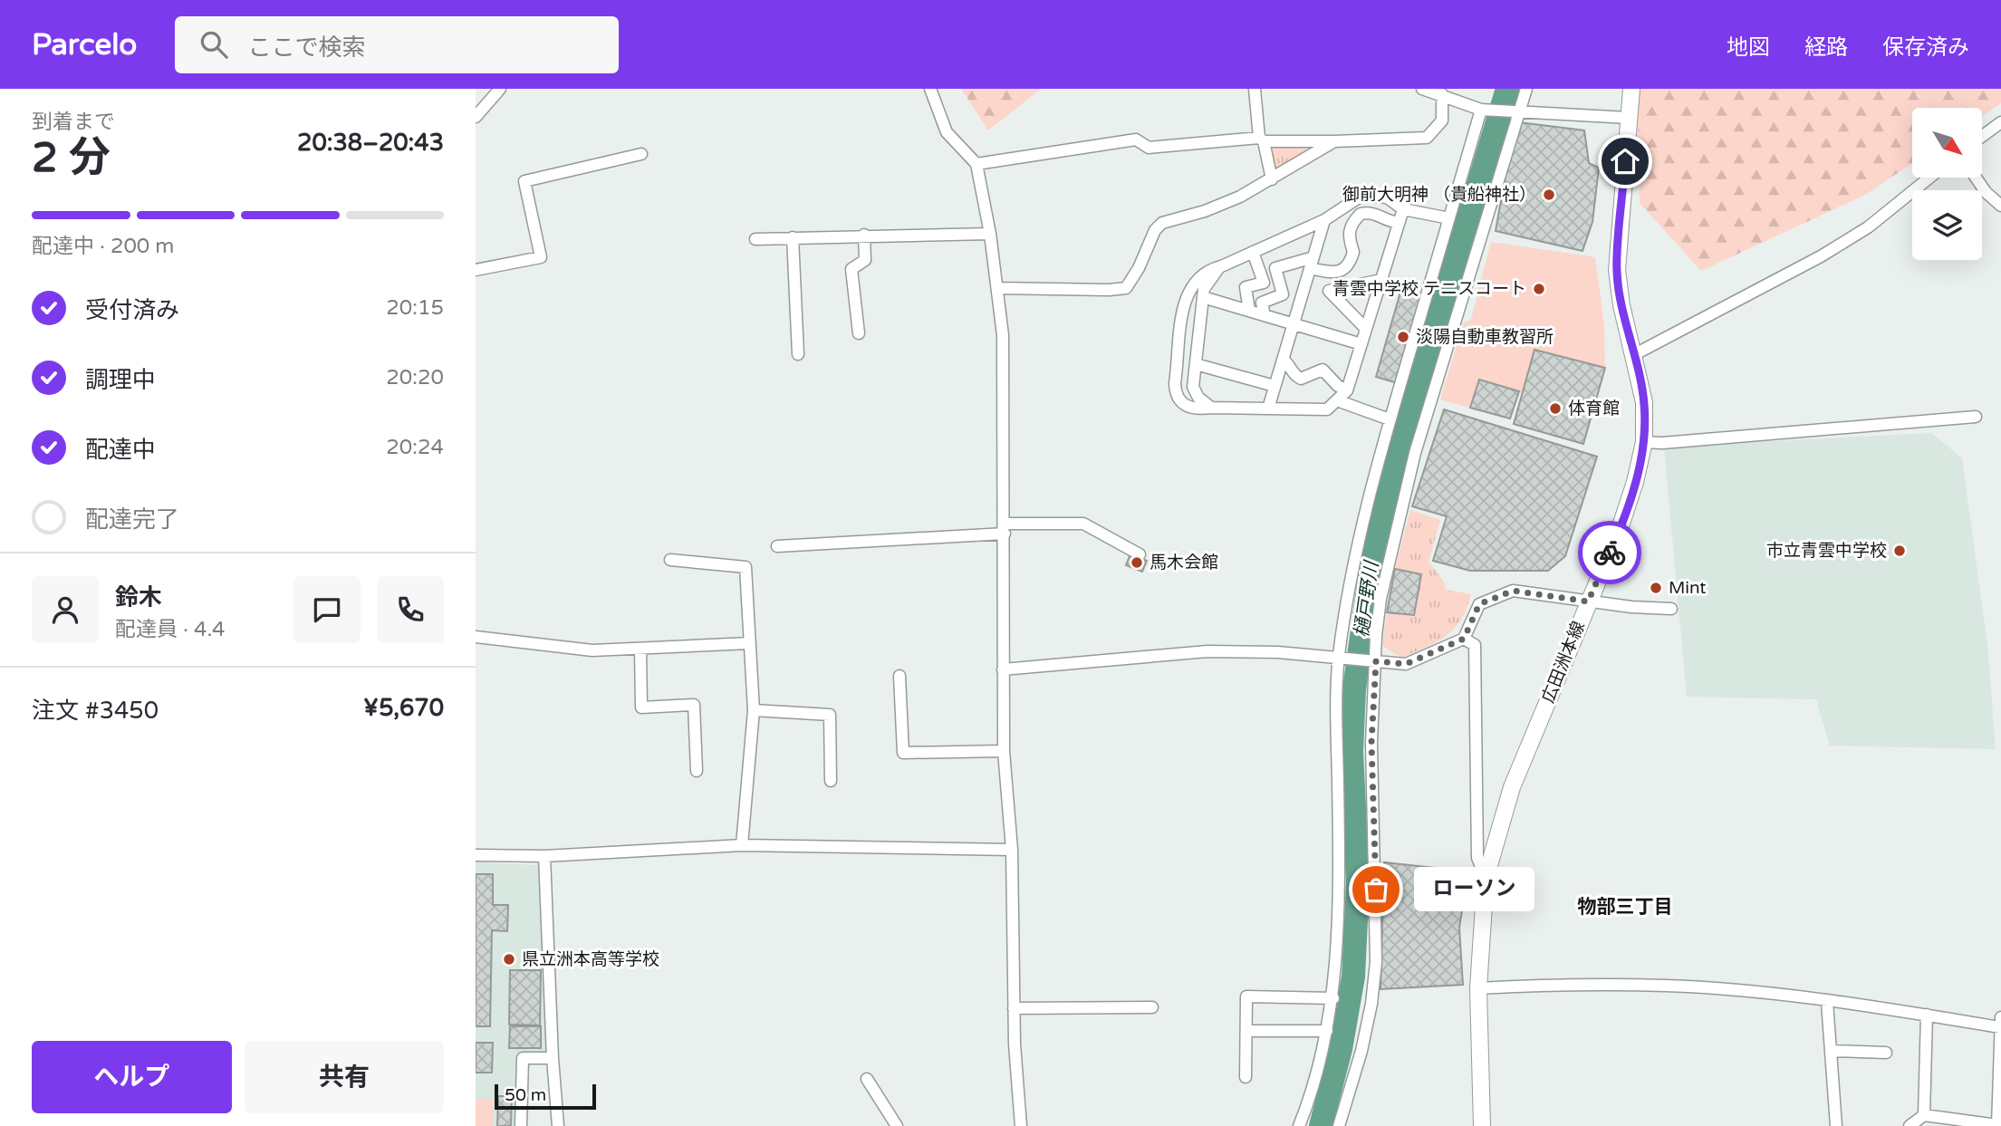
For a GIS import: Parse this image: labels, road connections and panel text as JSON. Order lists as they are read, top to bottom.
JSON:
{
  "streets": {
    "main road": ["広田洲本線"]
  },
  "districts": ["物部三丁目"],
  "water": ["樋戸野川"],
  "places": [
    "御前大明神 （貴船神社）",
    "青雲中学校 テニスコート",
    "淡陽自動車教習所",
    "体育館",
    "市立青雲中学校",
    "馬木会館",
    "Mint",
    "ローソン",
    "県立洲本高等学校"
  ],
  "scale_bar": "50 m",
  "north": "bottom right",
  "page": {
    "header": "Parcelo",
    "search": "ここで検索",
    "nav": ["地図", "経路", "保存済み"],
    "heading": ["2 分", "到着まで", "20:38–20:43"],
    "panel": [
      "鈴木",
      "配達員 · 4.4",
      "注文 #3450",
      "¥5,670"
    ],
    "bar": "配達中 · 200 m",
    "list": [
      ["受付済み", "20:15"],
      ["調理中", "20:20"],
      ["配達中", "20:24"],
      "配達完了"
    ],
    "bubble": "ローソン",
    "buttons": ["ヘルプ", "共有"],
    "scale": "50 m"
  }
}
